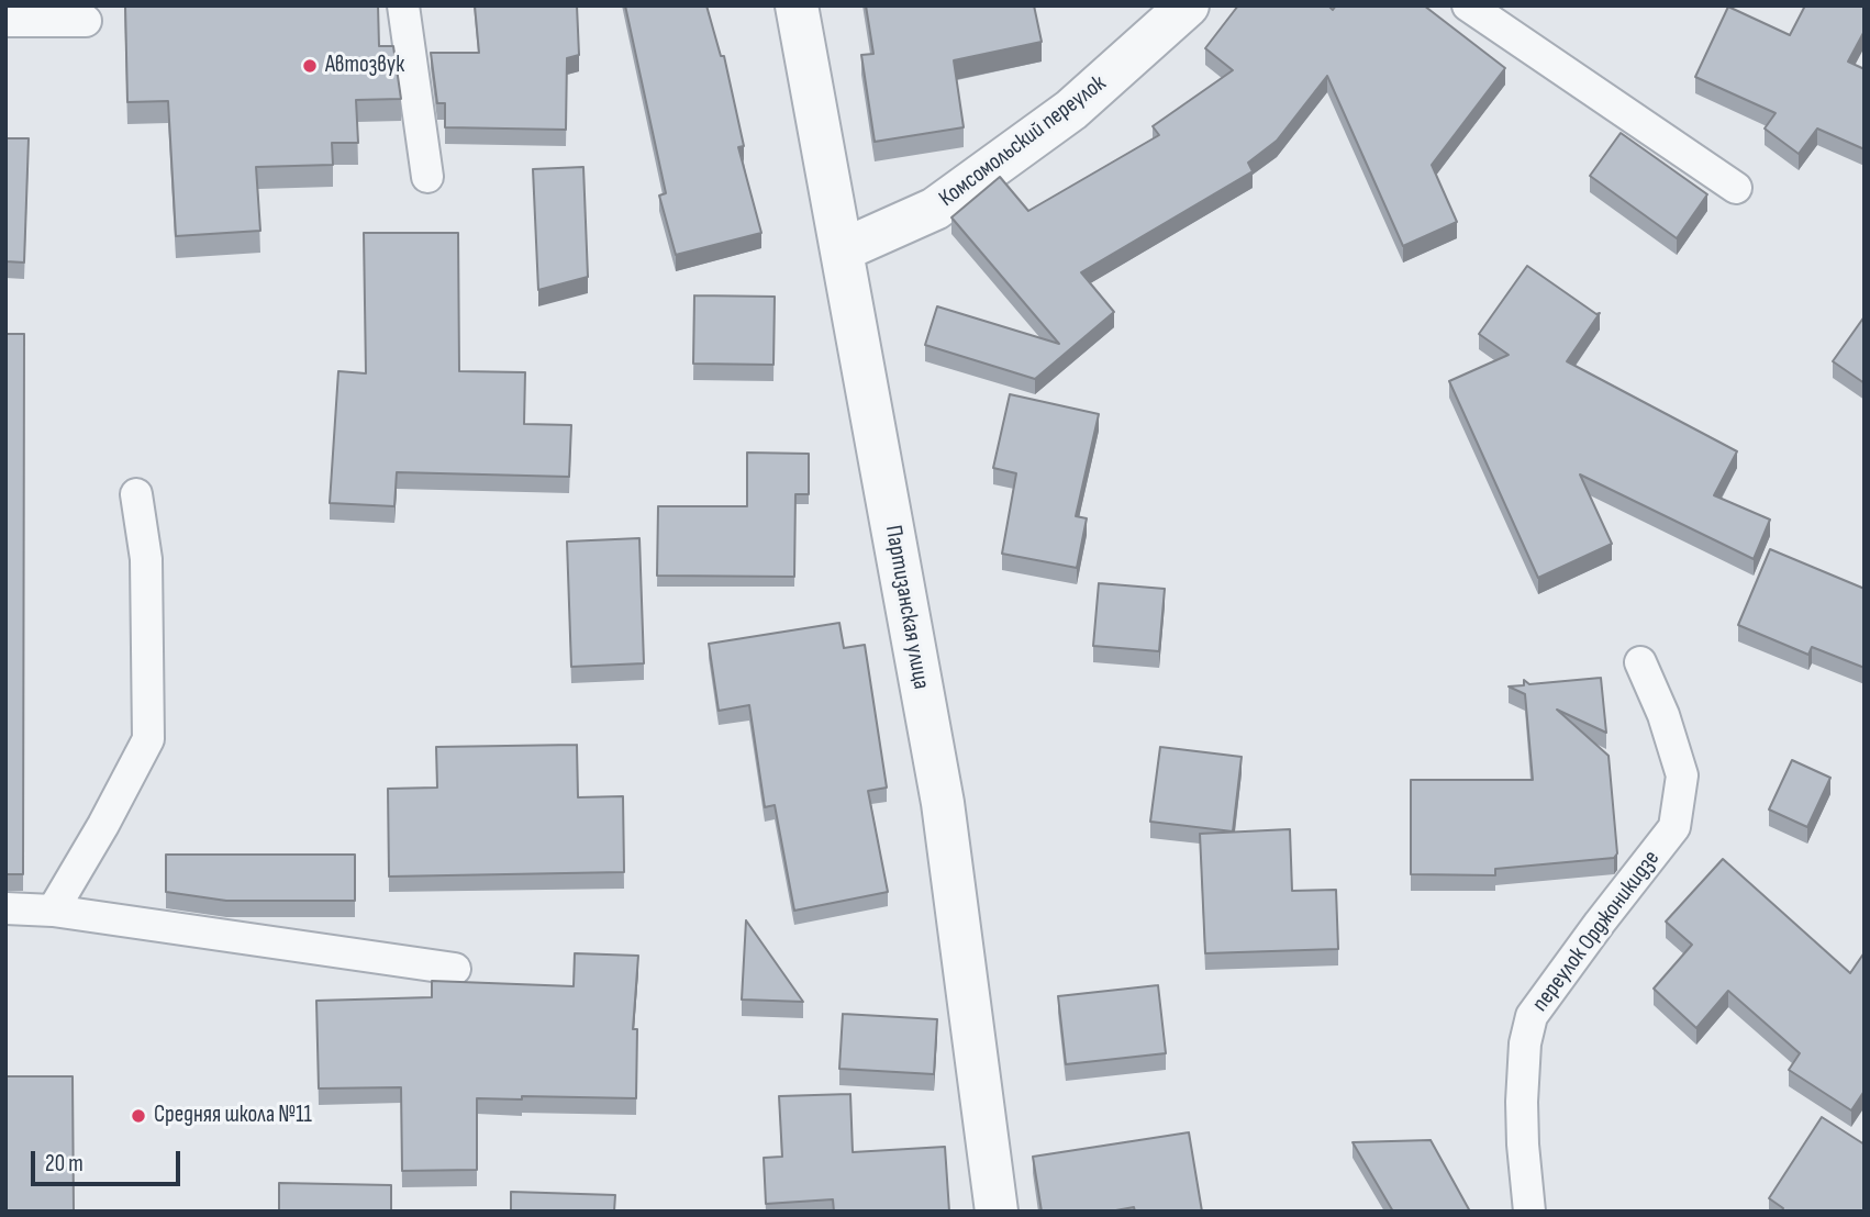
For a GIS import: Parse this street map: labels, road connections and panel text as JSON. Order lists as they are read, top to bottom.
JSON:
{
  "streets": {
    "street": ["Комсомольский переулок", "Партизанская улица"],
    "lane": ["переулок Орджоникидзе"]
  },
  "crossings": [
    ["Комсомольский переулок", "Партизанская улица"]
  ],
  "places": ["Автозвук", "Средняя школа №11"],
  "scale_bar": "20 m"
}
